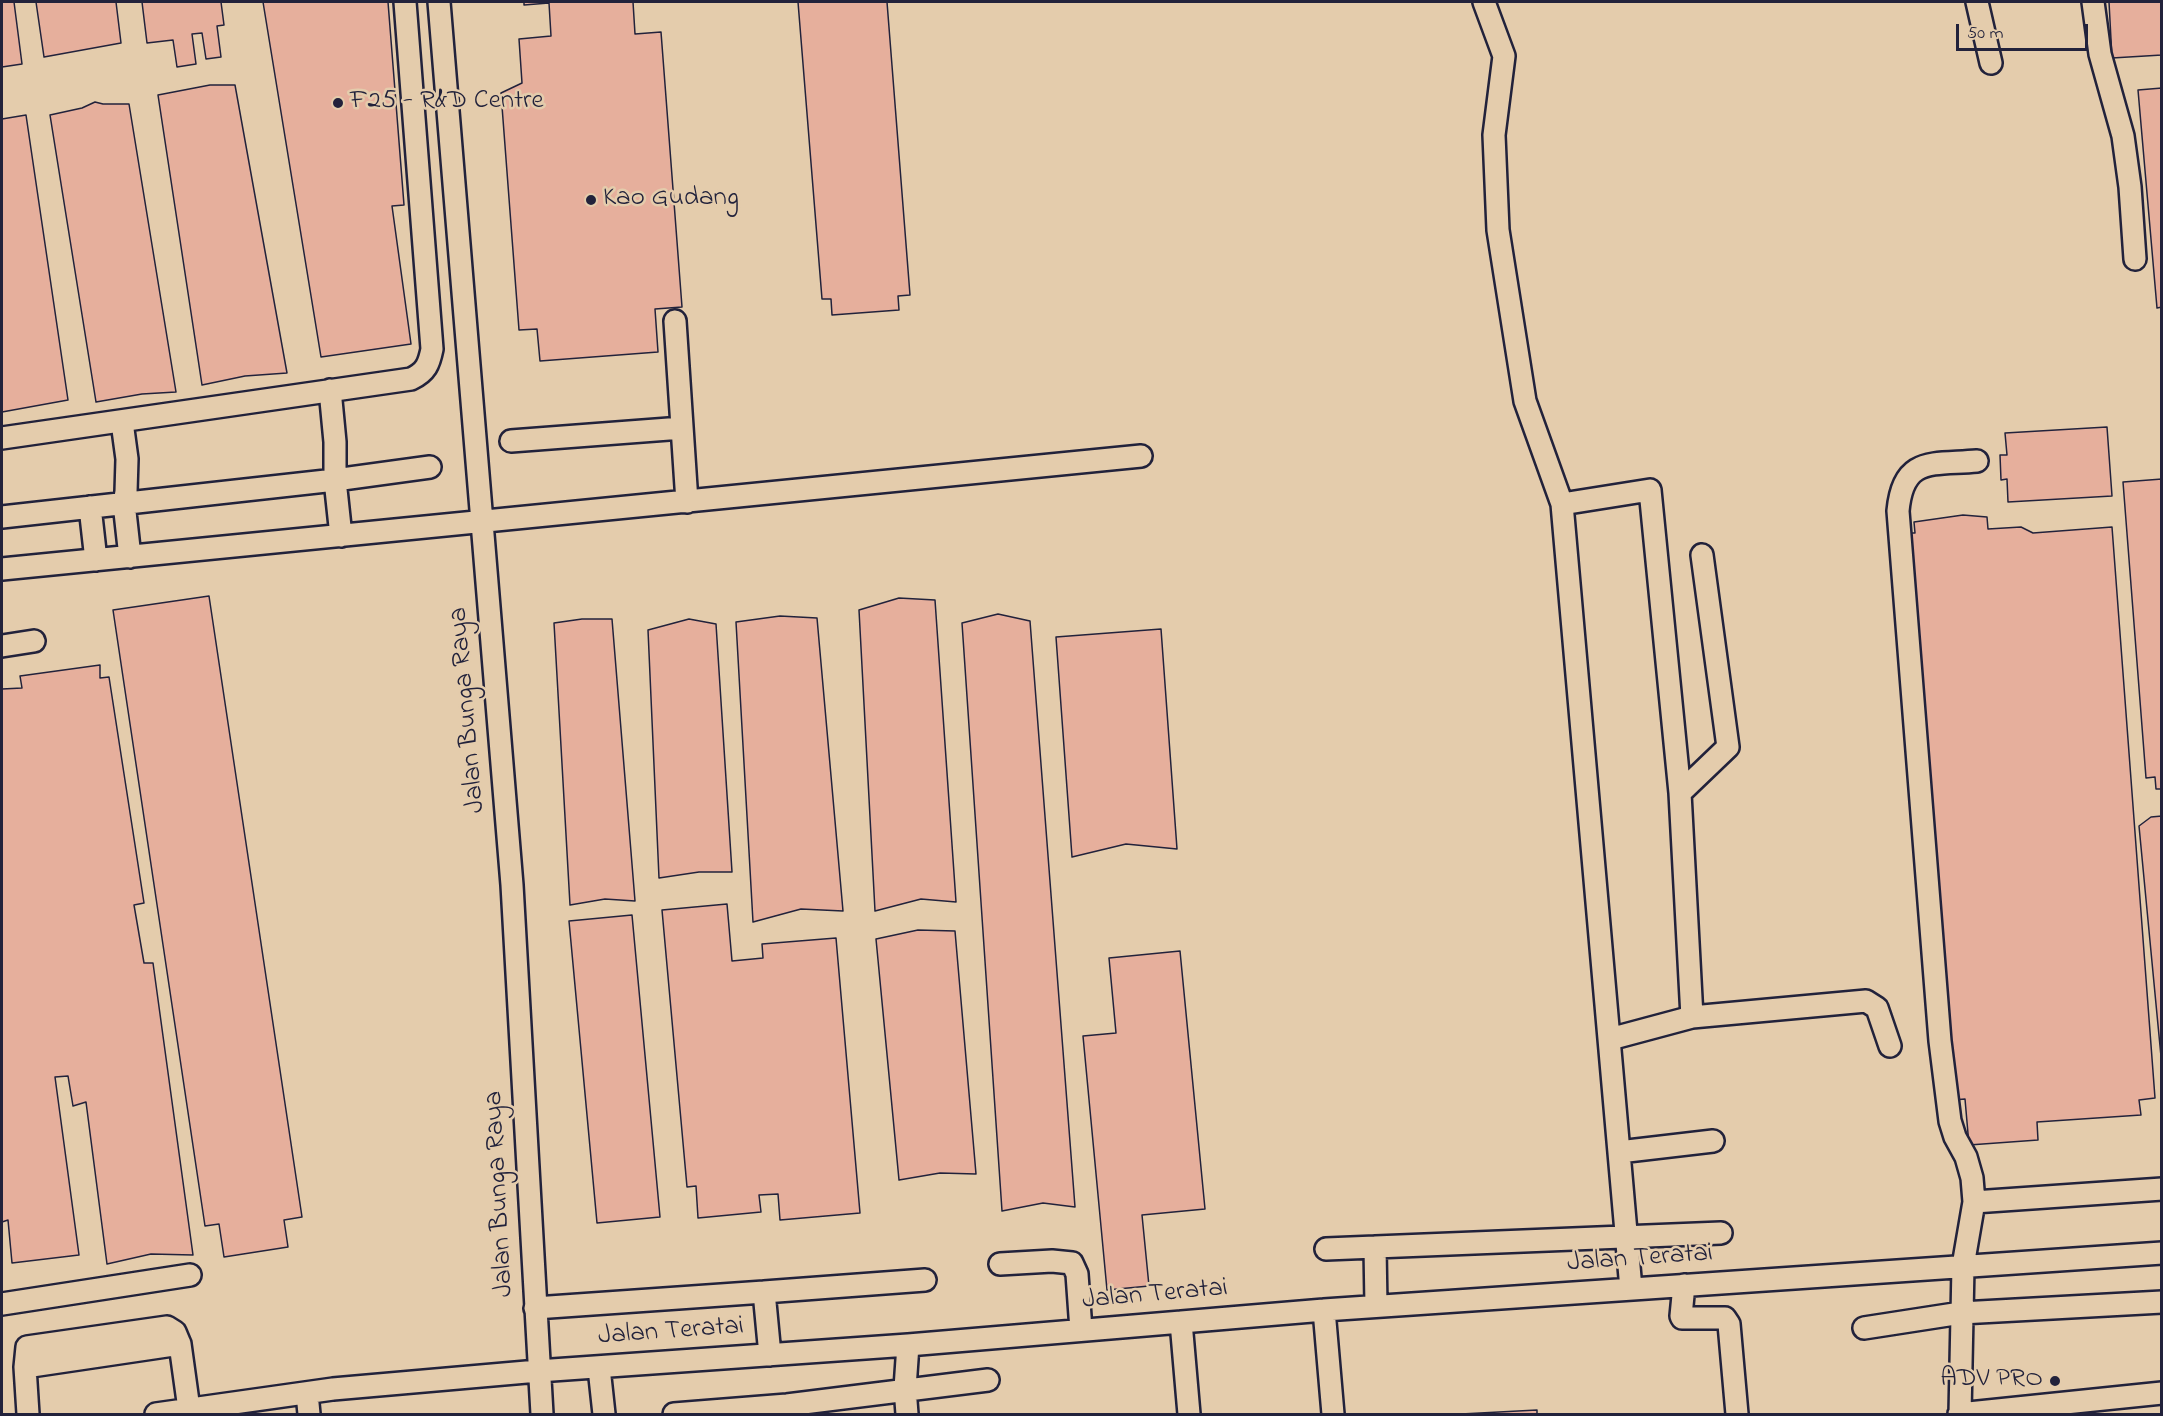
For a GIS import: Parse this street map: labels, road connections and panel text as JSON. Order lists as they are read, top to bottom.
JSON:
{
  "streets": {
    "street": ["Jalan Bunga Raya", "Jalan Teratai"]
  },
  "crossings": [
    ["Jalan Bunga Raya", "Jalan Teratai"]
  ],
  "places": ["F25 - R&D Centre", "Kao Gudang", "ADV PRO"],
  "scale_bar": "50 m"
}
